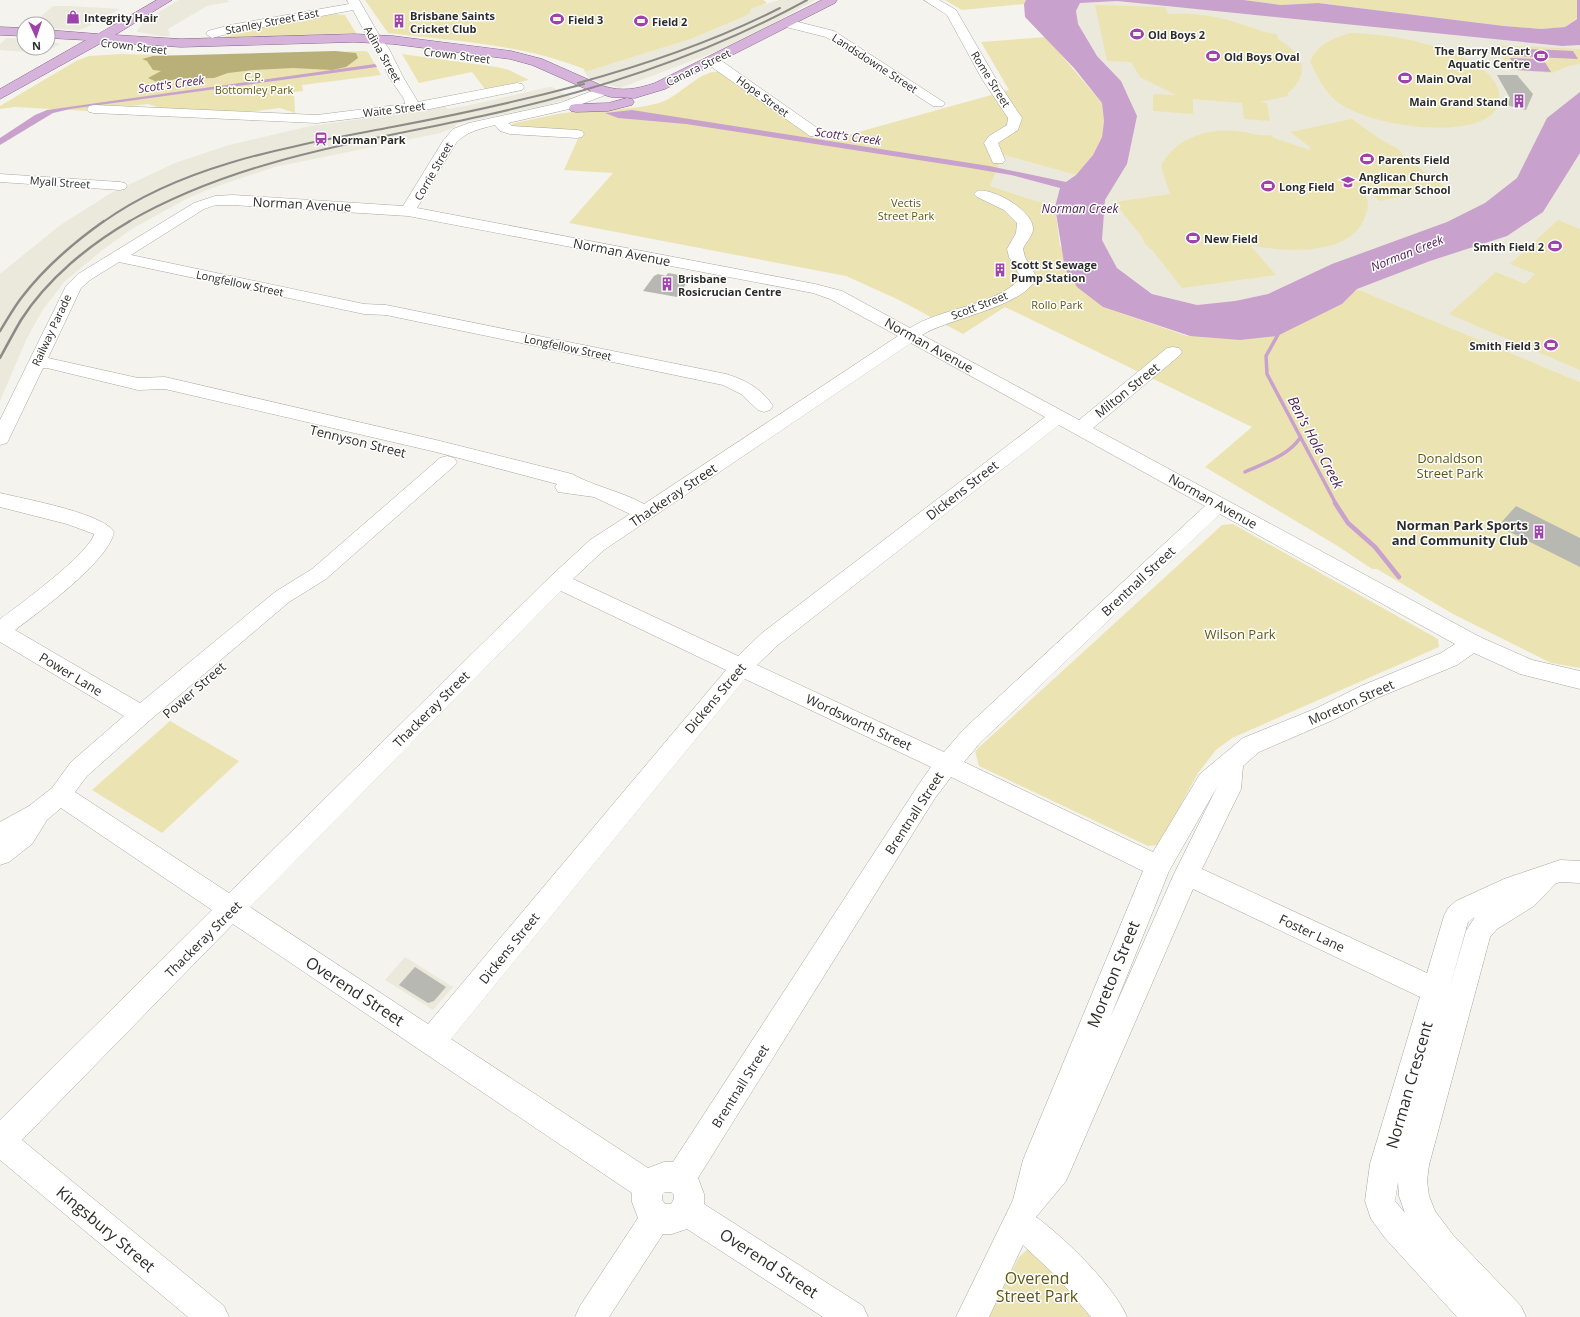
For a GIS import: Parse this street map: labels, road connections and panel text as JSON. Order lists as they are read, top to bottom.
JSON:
{
  "streets": {
    "main road": ["Crown Street", "Canara Street"],
    "street": [
      "Stanley Street East",
      "Adina Street",
      "Landsdowne Street",
      "Rome Street",
      "Hope Street",
      "Waite Street",
      "Corrie Street",
      "Myall Street",
      "Norman Avenue",
      "Longfellow Street",
      "Scott Street",
      "Railway Parade",
      "Milton Street",
      "Tennyson Street",
      "Dickens Street",
      "Thackeray Street",
      "Brentnall Street",
      "Power Lane",
      "Power Street",
      "Moreton Street",
      "Wordsworth Street",
      "Foster Lane",
      "Overend Street",
      "Norman Crescent",
      "Kingsbury Street"
    ]
  },
  "crossings": [
    ["Stanley Street East", "Adina Street"],
    ["Crown Street", "Adina Street"],
    ["Crown Street", "Canara Street"],
    ["Adina Street", "Waite Street"],
    ["Landsdowne Street", "Canara Street"],
    ["Canara Street", "Hope Street"],
    ["Canara Street", "Corrie Street"],
    ["Corrie Street", "Norman Avenue"],
    ["Norman Avenue", "Scott Street"],
    ["Norman Avenue", "Railway Parade"],
    ["Norman Avenue", "Milton Street"],
    ["Norman Avenue", "Dickens Street"],
    ["Norman Avenue", "Thackeray Street"],
    ["Norman Avenue", "Brentnall Street"],
    ["Norman Avenue", "Moreton Street"],
    ["Longfellow Street", "Railway Parade"],
    ["Longfellow Street", "Thackeray Street"],
    ["Scott Street", "Thackeray Street"],
    ["Railway Parade", "Tennyson Street"],
    ["Tennyson Street", "Thackeray Street"],
    ["Tennyson Street", "Power Street"],
    ["Dickens Street", "Wordsworth Street"],
    ["Dickens Street", "Overend Street"],
    ["Thackeray Street", "Wordsworth Street"],
    ["Thackeray Street", "Overend Street"],
    ["Thackeray Street", "Kingsbury Street"],
    ["Brentnall Street", "Wordsworth Street"],
    ["Brentnall Street", "Overend Street"],
    ["Power Lane", "Power Street"],
    ["Power Street", "Overend Street"],
    ["Moreton Street", "Wordsworth Street"],
    ["Moreton Street", "Foster Lane"],
    ["Foster Lane", "Norman Crescent"]
  ],
  "water": ["Scott's Creek", "Norman Creek", "Ben's Hole Creek"],
  "parks": [
    "C.P. Bottomley Park",
    "Vectis Street Park",
    "Rollo Park",
    "Donaldson Street Park",
    "Wilson Park",
    "Overend Street Park"
  ],
  "places": {
    "shop": ["Integrity Hair"],
    "sports": [
      "Field 3",
      "Field 2",
      "Old Boys 2",
      "Old Boys Oval",
      "The Barry McCart Aquatic Centre",
      "Main Oval",
      "Parents Field",
      "Long Field",
      "New Field",
      "Smith Field 2",
      "Smith Field 3"
    ],
    "building": [
      "Brisbane Saints Cricket Club",
      "Main Grand Stand",
      "Scott St Sewage Pump Station",
      "Brisbane Rosicrucian Centre",
      "Norman Park Sports and Community Club"
    ],
    "station": ["Norman Park"],
    "school or university": ["Anglican Church Grammar School"]
  },
  "north": "bottom"
}
